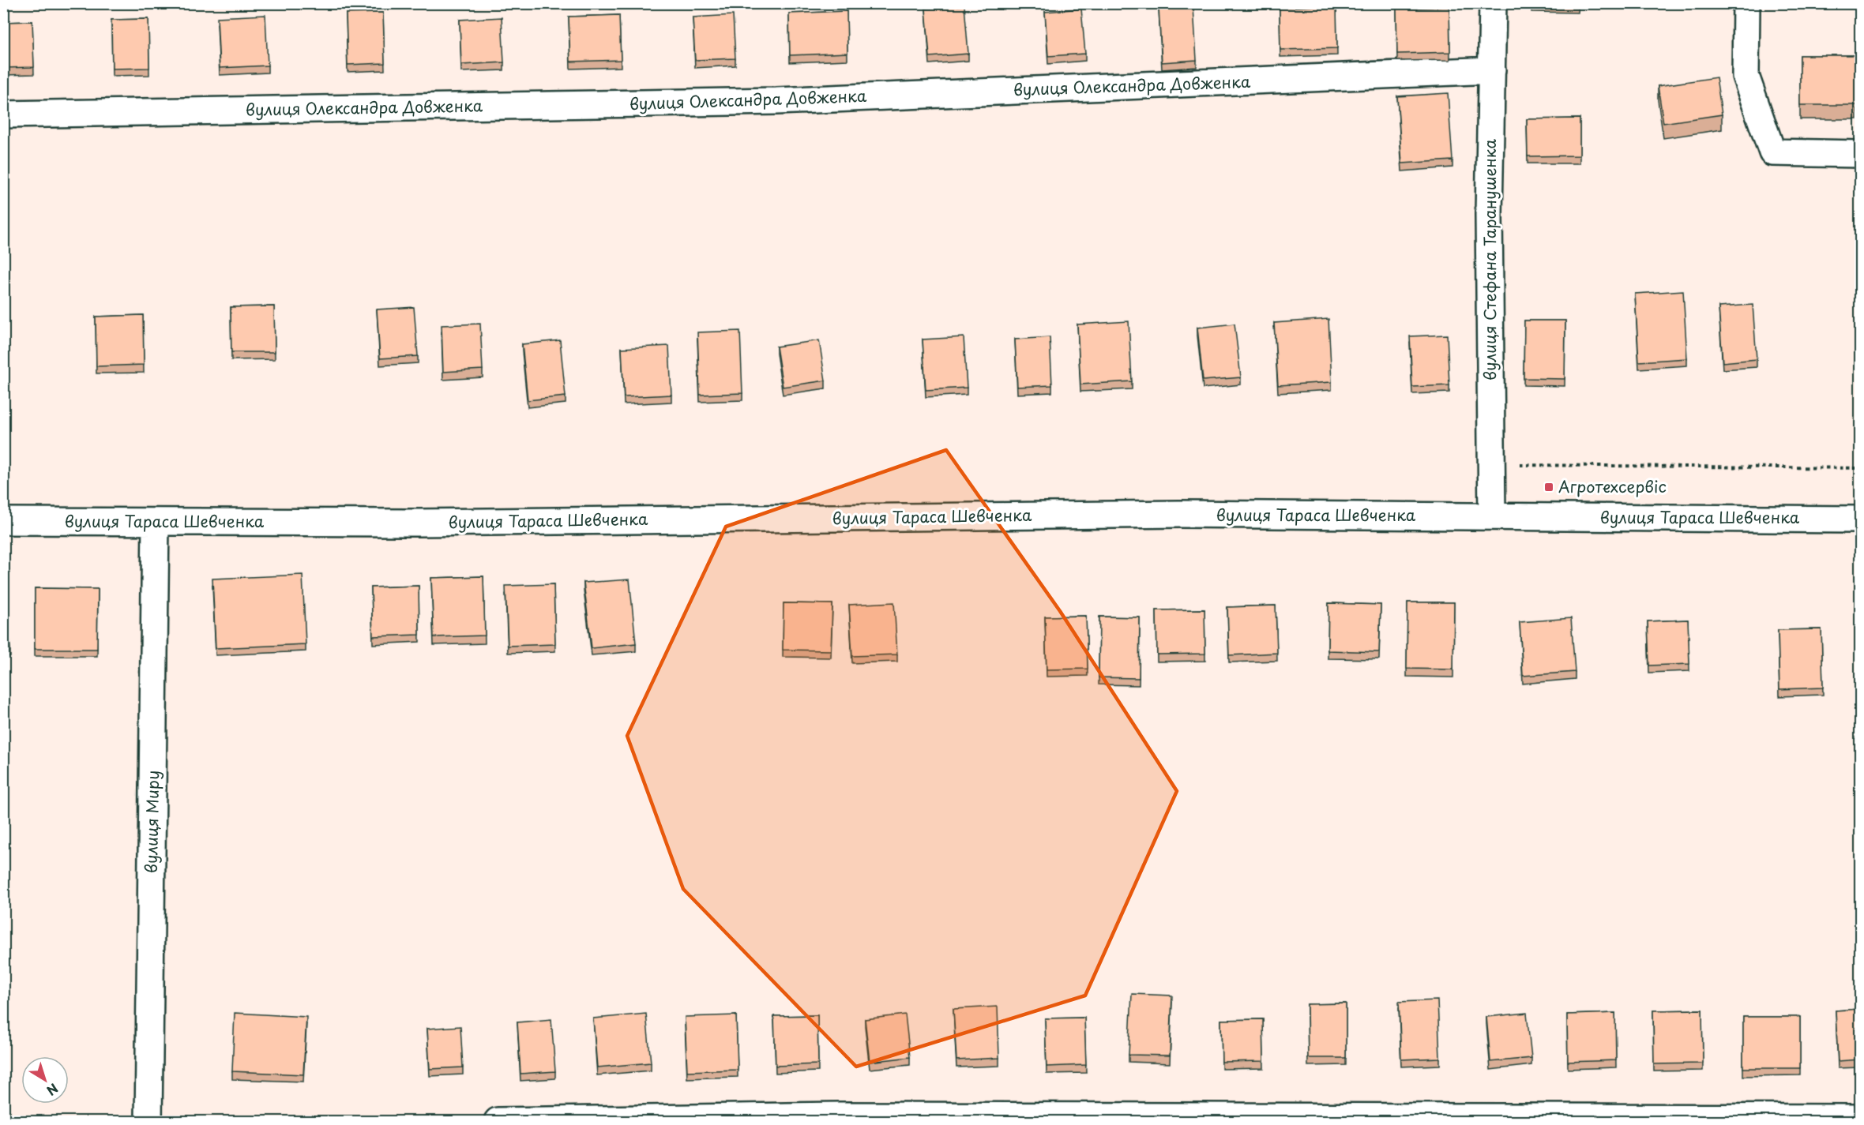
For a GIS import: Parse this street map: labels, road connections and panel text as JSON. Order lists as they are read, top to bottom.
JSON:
{
  "streets": {
    "street": [
      "вулиця Олександра Довженка",
      "вулиця Стефана Таранушенка",
      "вулиця Тараса Шевченка",
      "вулиця Миру"
    ]
  },
  "crossings": [
    ["вулиця Олександра Довженка", "вулиця Стефана Таранушенка"],
    ["вулиця Стефана Таранушенка", "вулиця Тараса Шевченка"],
    ["вулиця Тараса Шевченка", "вулиця Миру"]
  ],
  "places": {
    "transit": ["Агротехсервіс"]
  },
  "north": "bottom right"
}
